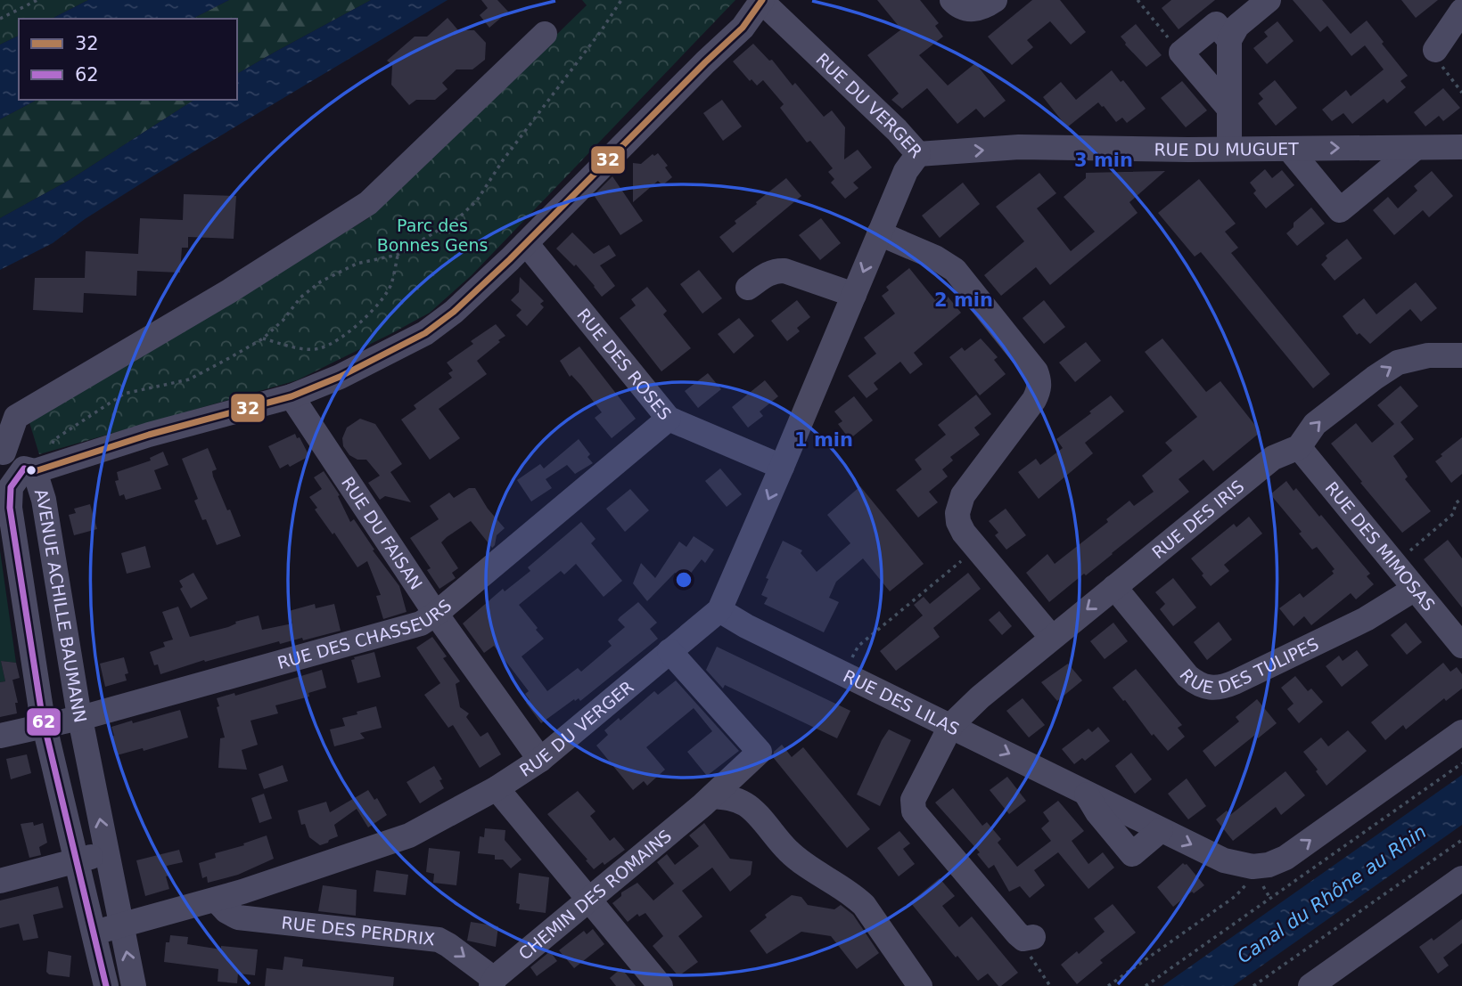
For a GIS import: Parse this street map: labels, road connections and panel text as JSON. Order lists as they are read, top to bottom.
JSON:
{
  "streets": {
    "street": [
      "RUE DU VERGER",
      "RUE DU MUGUET",
      "RUE DES ROSES",
      "RUE DES IRIS",
      "RUE DU FAISAN",
      "RUE DES MIMOSAS",
      "AVENUE ACHILLE BAUMANN",
      "RUE DES CHASSEURS",
      "RUE DES TULIPES",
      "RUE DES LILAS",
      "CHEMIN DES ROMAINS",
      "RUE DES PERDRIX"
    ]
  },
  "crossings": [
    ["RUE DU VERGER", "RUE DU MUGUET"],
    ["RUE DU VERGER", "RUE DES ROSES"],
    ["RUE DU VERGER", "RUE DU FAISAN"],
    ["RUE DU VERGER", "AVENUE ACHILLE BAUMANN"],
    ["RUE DU VERGER", "RUE DES LILAS"],
    ["RUE DU VERGER", "CHEMIN DES ROMAINS"],
    ["RUE DU VERGER", "RUE DES PERDRIX"],
    ["RUE DES ROSES", "RUE DES CHASSEURS"],
    ["RUE DES IRIS", "RUE DES MIMOSAS"],
    ["RUE DES IRIS", "RUE DES TULIPES"],
    ["RUE DES IRIS", "RUE DES LILAS"],
    ["RUE DU FAISAN", "RUE DES CHASSEURS"],
    ["RUE DES MIMOSAS", "RUE DES TULIPES"],
    ["AVENUE ACHILLE BAUMANN", "RUE DES CHASSEURS"],
    ["CHEMIN DES ROMAINS", "RUE DES PERDRIX"]
  ],
  "one_way": ["RUE DU MUGUET", "RUE DES LILAS", "RUE DES PERDRIX"],
  "water": ["Canal du Rhône au Rhin"],
  "parks": ["Parc des Bonnes Gens"],
  "lines": ["transit line 32", "transit line 62"],
  "legend": ["32", "62"],
  "rings": ["3 min", "2 min", "1 min"]
}
